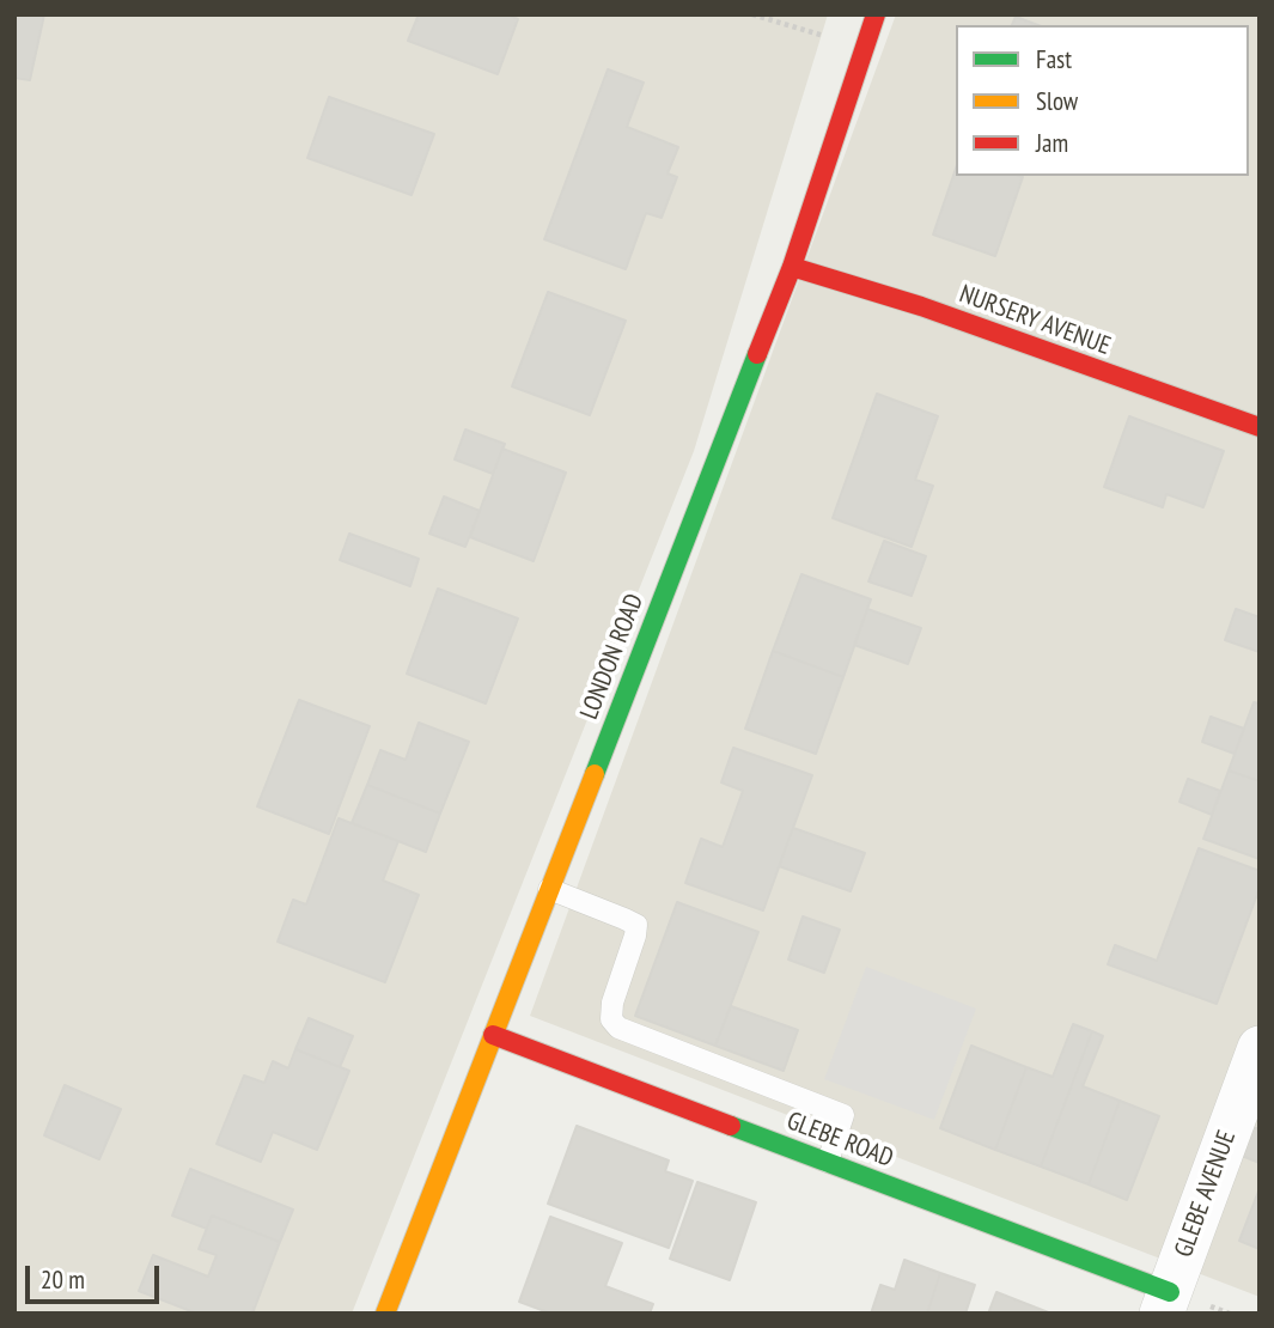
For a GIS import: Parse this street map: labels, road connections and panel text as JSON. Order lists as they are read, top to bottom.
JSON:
{
  "streets": {
    "main road": ["NURSERY AVENUE", "LONDON ROAD", "GLEBE ROAD"],
    "street": ["GLEBE AVENUE"]
  },
  "crossings": [
    ["NURSERY AVENUE", "LONDON ROAD"],
    ["LONDON ROAD", "GLEBE ROAD"],
    ["GLEBE ROAD", "GLEBE AVENUE"]
  ],
  "legend": ["Fast", "Slow", "Jam"],
  "scale_bar": "20 m"
}
